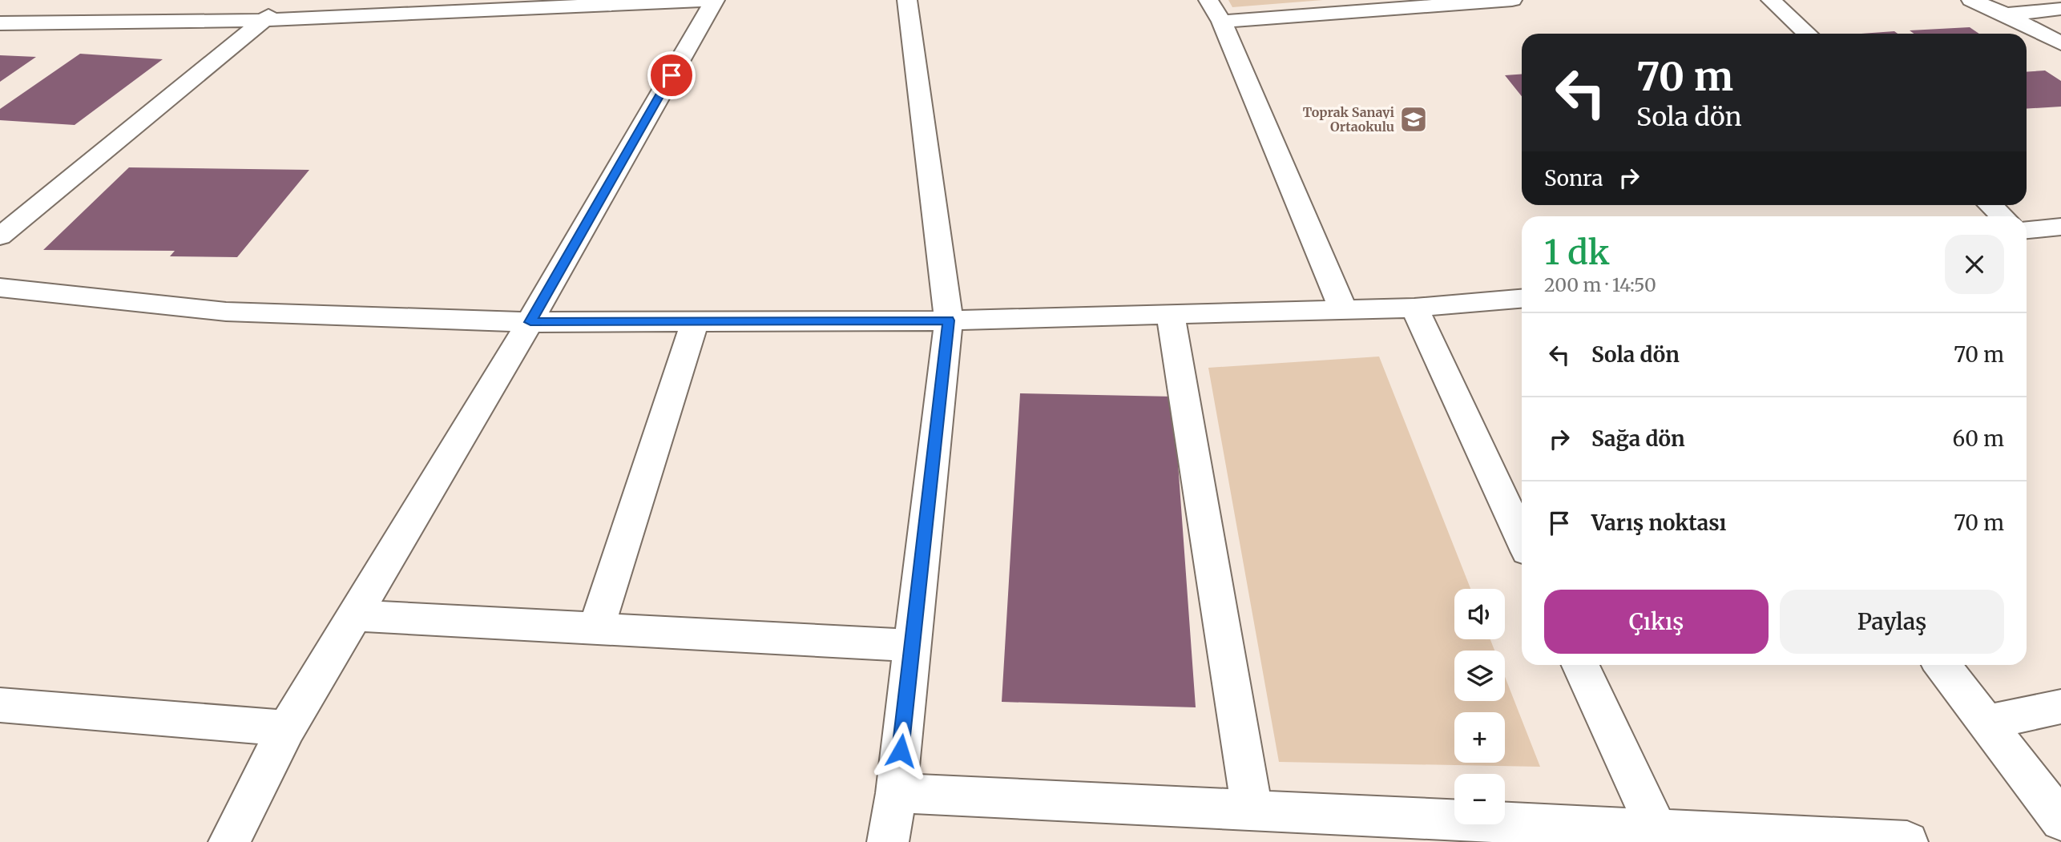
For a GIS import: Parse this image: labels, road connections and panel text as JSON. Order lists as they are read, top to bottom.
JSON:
{
  "places": {
    "school or university": ["Toprak Sanayi Ortaokulu"]
  },
  "page": {
    "turn": ["70 m", "Sola dön"],
    "then": "Sonra",
    "heading": ["1 dk", "200 m · 14:50"],
    "list": [
      {
        "name": "Sola dön",
        "value": "70 m"
      },
      {
        "name": "Sağa dön",
        "value": "60 m"
      },
      {
        "name": "Varış noktası",
        "value": "70 m"
      }
    ],
    "buttons": ["Çıkış", "Paylaş"],
    "map_buttons": ["+", "−"]
  }
}
